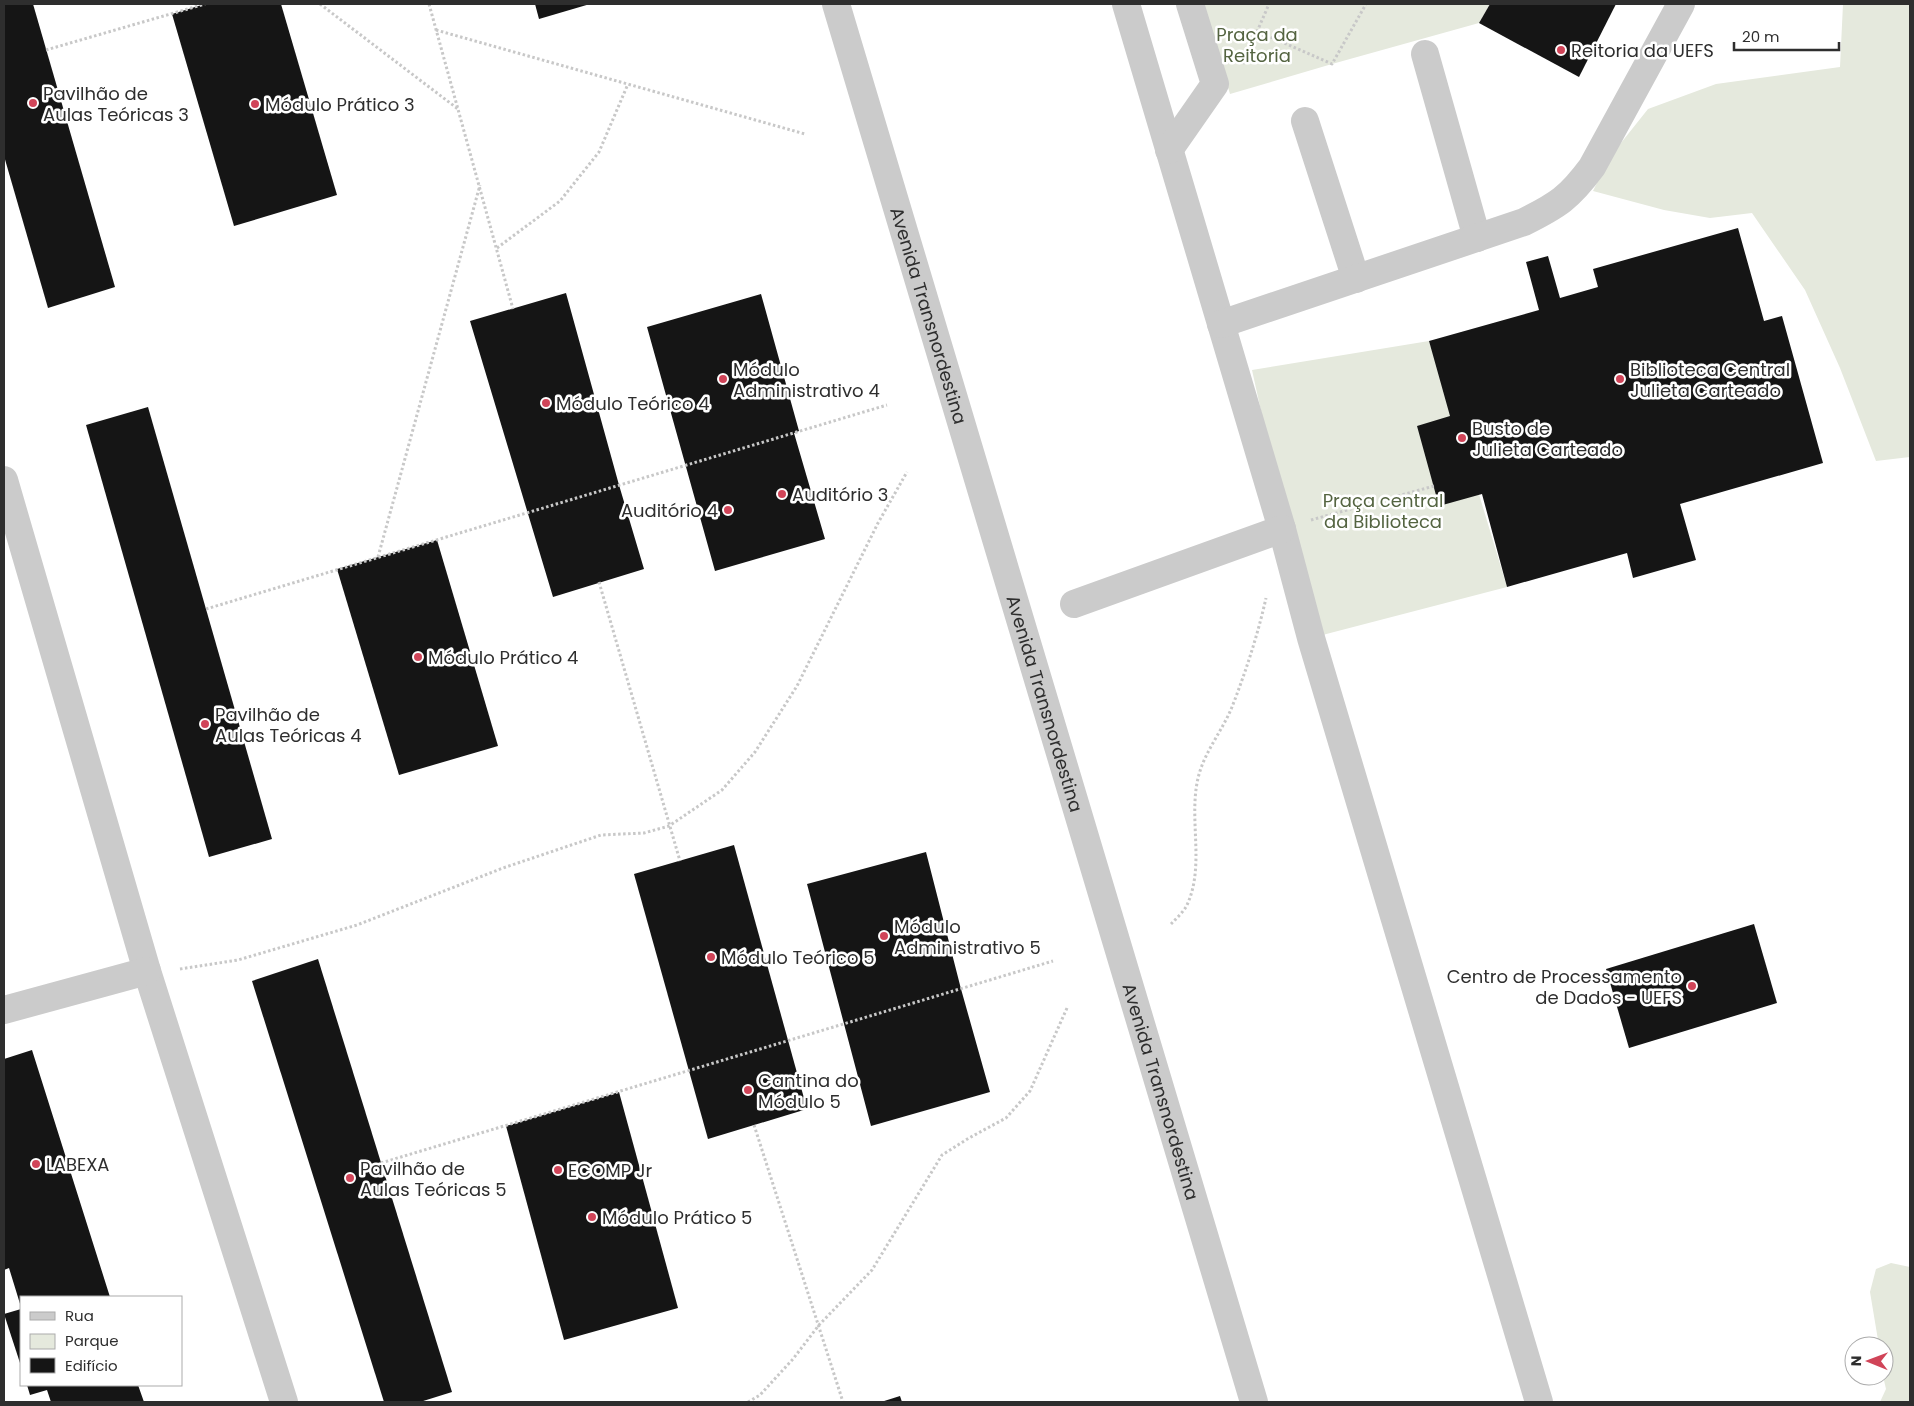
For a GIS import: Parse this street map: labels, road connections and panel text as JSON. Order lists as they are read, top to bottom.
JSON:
{
  "streets": {
    "street": ["Avenida Transnordestina"]
  },
  "parks": ["Praça da Reitoria", "Praça central da Biblioteca"],
  "places": [
    "Reitoria da UEFS",
    "Pavilhão de Aulas Teóricas 3",
    "Módulo Prático 3",
    "Módulo Administrativo 4",
    "Biblioteca Central Julieta Carteado",
    "Módulo Teórico 4",
    "Busto de Julieta Carteado",
    "Auditório 3",
    "Auditório 4",
    "Módulo Prático 4",
    "Pavilhão de Aulas Teóricas 4",
    "Módulo Administrativo 5",
    "Módulo Teórico 5",
    "Centro de Processamento de Dados - UEFS",
    "Cantina do Módulo 5",
    "LABEXA",
    "ECOMP Jr",
    "Pavilhão de Aulas Teóricas 5",
    "Módulo Prático 5"
  ],
  "legend": ["Rua", "Parque", "Edifício"],
  "scale_bar": "20 m",
  "north": "left"
}
